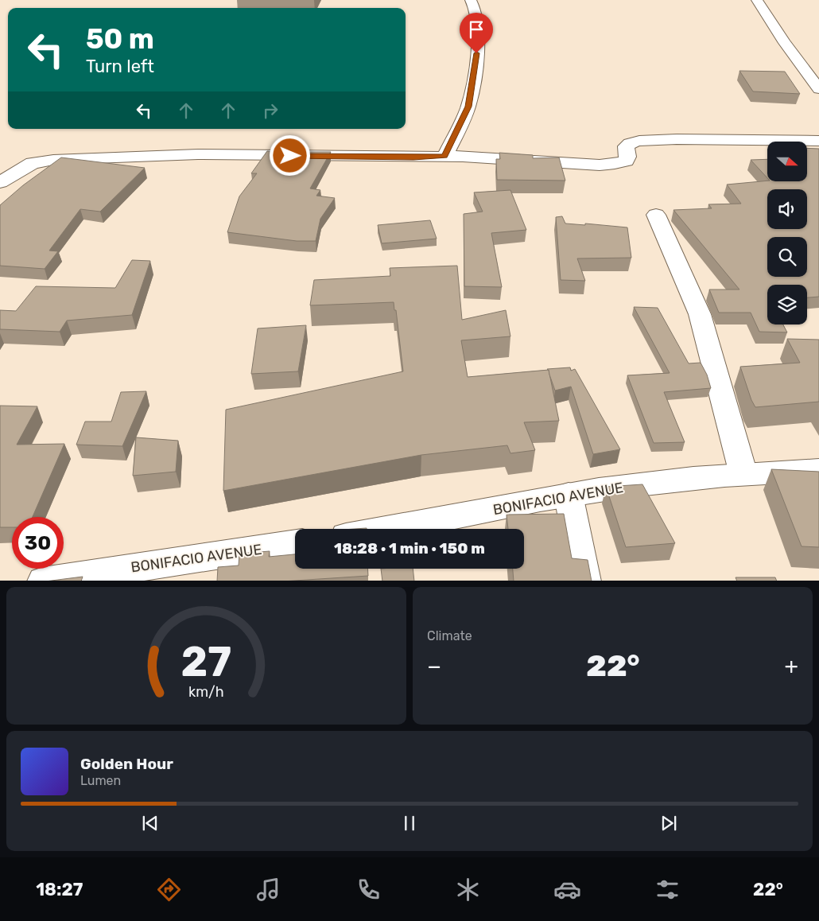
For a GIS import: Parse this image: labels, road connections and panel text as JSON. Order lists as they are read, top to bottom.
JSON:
{
  "streets": {
    "street": ["BONIFACIO AVENUE"]
  },
  "north": "right",
  "page": {
    "turn": ["50 m", "Turn left"],
    "limit": "30",
    "trip": "18:28 · 1 min · 150 m",
    "tile": "Climate",
    "heat": ["−", "22°", "+"],
    "song": ["Golden Hour", "Lumen"],
    "tabs": ["18:27", "22°"],
    "gauge": ["27", "km/h"]
  }
}
